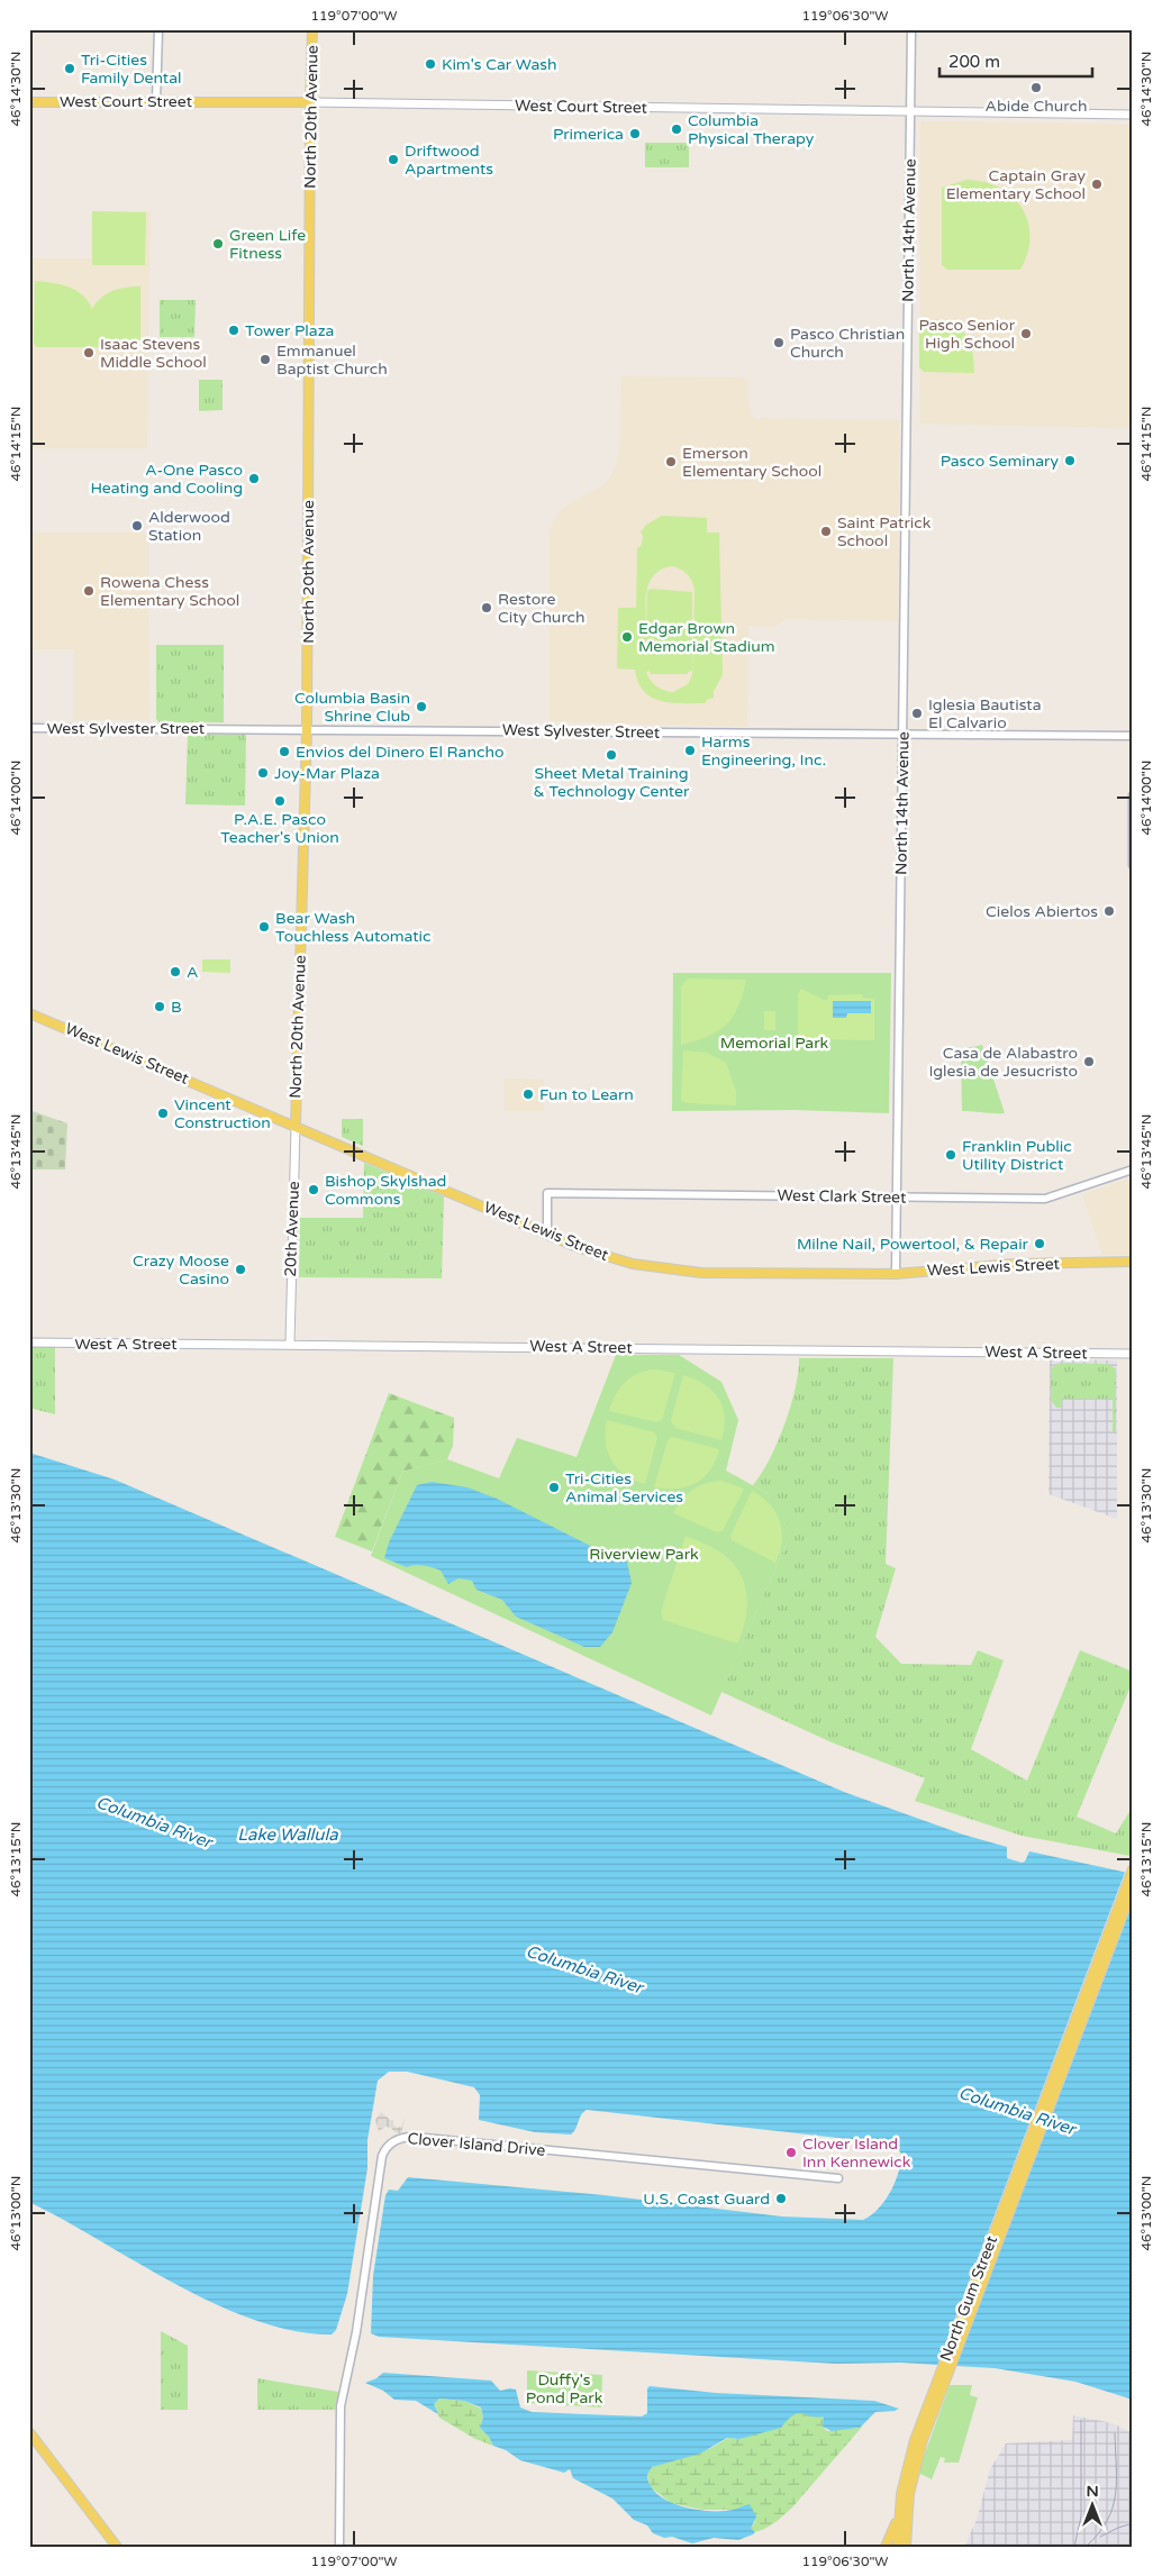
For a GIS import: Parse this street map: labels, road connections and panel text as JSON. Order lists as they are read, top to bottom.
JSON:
{
  "streets": {
    "main road": [
      "West Court Street",
      "North 20th Avenue",
      "West Lewis Street",
      "20th Avenue",
      "West A Street",
      "North Gum Street"
    ],
    "street": [
      "North 14th Avenue",
      "West Sylvester Street",
      "West Clark Street",
      "Clover Island Drive"
    ]
  },
  "crossings": [
    ["West Court Street", "North 20th Avenue"],
    ["West Court Street", "North 14th Avenue"],
    ["North 20th Avenue", "West Sylvester Street"],
    ["North 20th Avenue", "20th Avenue"],
    ["North 14th Avenue", "West Sylvester Street"],
    ["North 14th Avenue", "West Lewis Street"],
    ["North 14th Avenue", "West Clark Street"],
    ["West Lewis Street", "West Clark Street"],
    ["West Lewis Street", "20th Avenue"],
    ["20th Avenue", "West A Street"]
  ],
  "water": ["Columbia River", "Lake Wallula"],
  "parks": ["Memorial Park", "Riverview Park", "Duffy's Pond Park"],
  "places": [
    "Kim's Car Wash",
    "Tri-Cities Family Dental",
    "Abide Church",
    "Columbia Physical Therapy",
    "Primerica",
    "Driftwood Apartments",
    "Captain Gray Elementary School",
    "Green Life Fitness",
    "Tower Plaza",
    "Pasco Senior High School",
    "Pasco Christian Church",
    "Isaac Stevens Middle School",
    "Emmanuel Baptist Church",
    "Pasco Seminary",
    "Emerson Elementary School",
    "A-One Pasco Heating and Cooling",
    "Alderwood Station",
    "Saint Patrick School",
    "Rowena Chess Elementary School",
    "Restore City Church",
    "Edgar Brown Memorial Stadium",
    "Columbia Basin Shrine Club",
    "Iglesia Bautista El Calvario",
    "Harms Engineering, Inc.",
    "Envios del Dinero El Rancho",
    "Sheet Metal Training & Technology Center",
    "Joy-Mar Plaza",
    "P.A.E. Pasco Teacher's Union",
    "Cielos Abiertos",
    "Bear Wash Touchless Automatic",
    "A",
    "B",
    "Casa de Alabastro Iglesia de Jesucristo",
    "Fun to Learn",
    "Vincent Construction",
    "Franklin Public Utility District",
    "Bishop Skylshad Commons",
    "Milne Nail, Powertool, & Repair",
    "Crazy Moose Casino",
    "Tri-Cities Animal Services",
    "Clover Island Inn Kennewick",
    "U.S. Coast Guard"
  ],
  "scale_bar": "200 m",
  "north": "top",
  "coordinates": [
    "119°07'00\"W",
    "119°06'30\"W",
    "46°14'30\"N",
    "46°14'15\"N",
    "46°14'00\"N",
    "46°13'45\"N",
    "46°13'30\"N",
    "46°13'15\"N",
    "46°13'00\"N"
  ]
}
